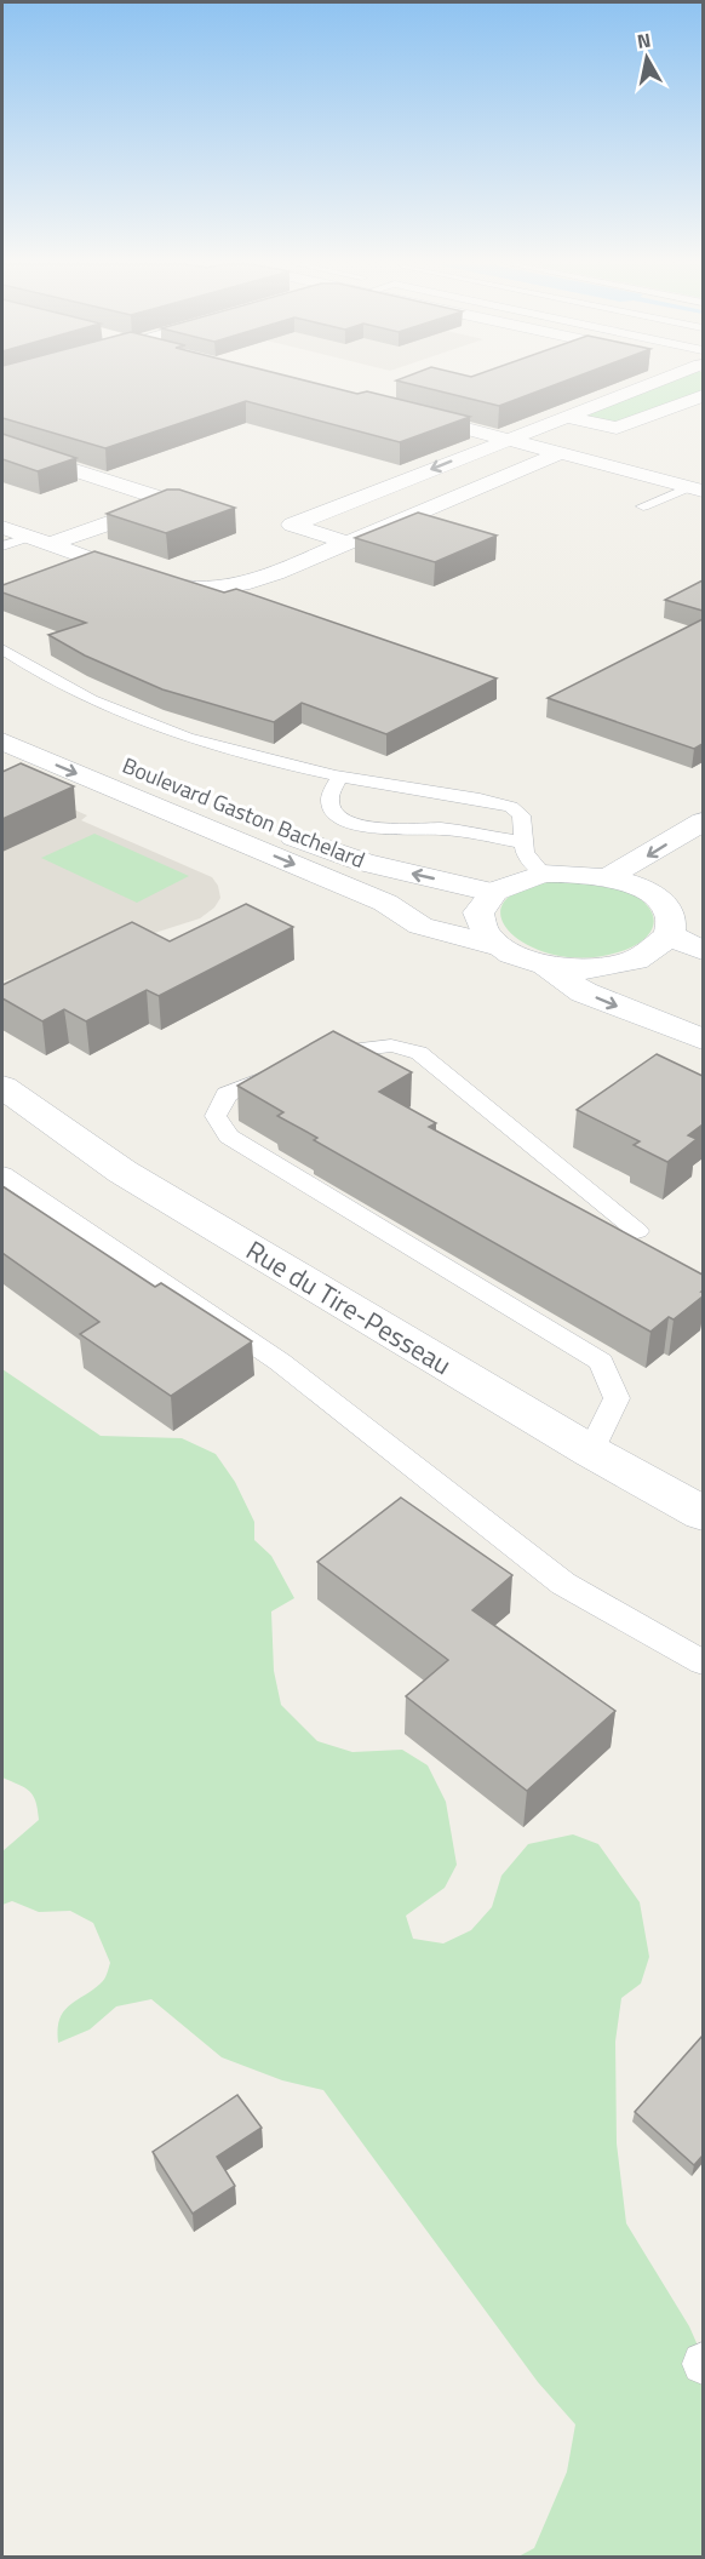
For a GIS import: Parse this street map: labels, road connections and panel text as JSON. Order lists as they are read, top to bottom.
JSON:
{
  "streets": {
    "street": ["Boulevard Gaston Bachelard", "Rue du Tire-Pesseau"]
  },
  "north": "top"
}
